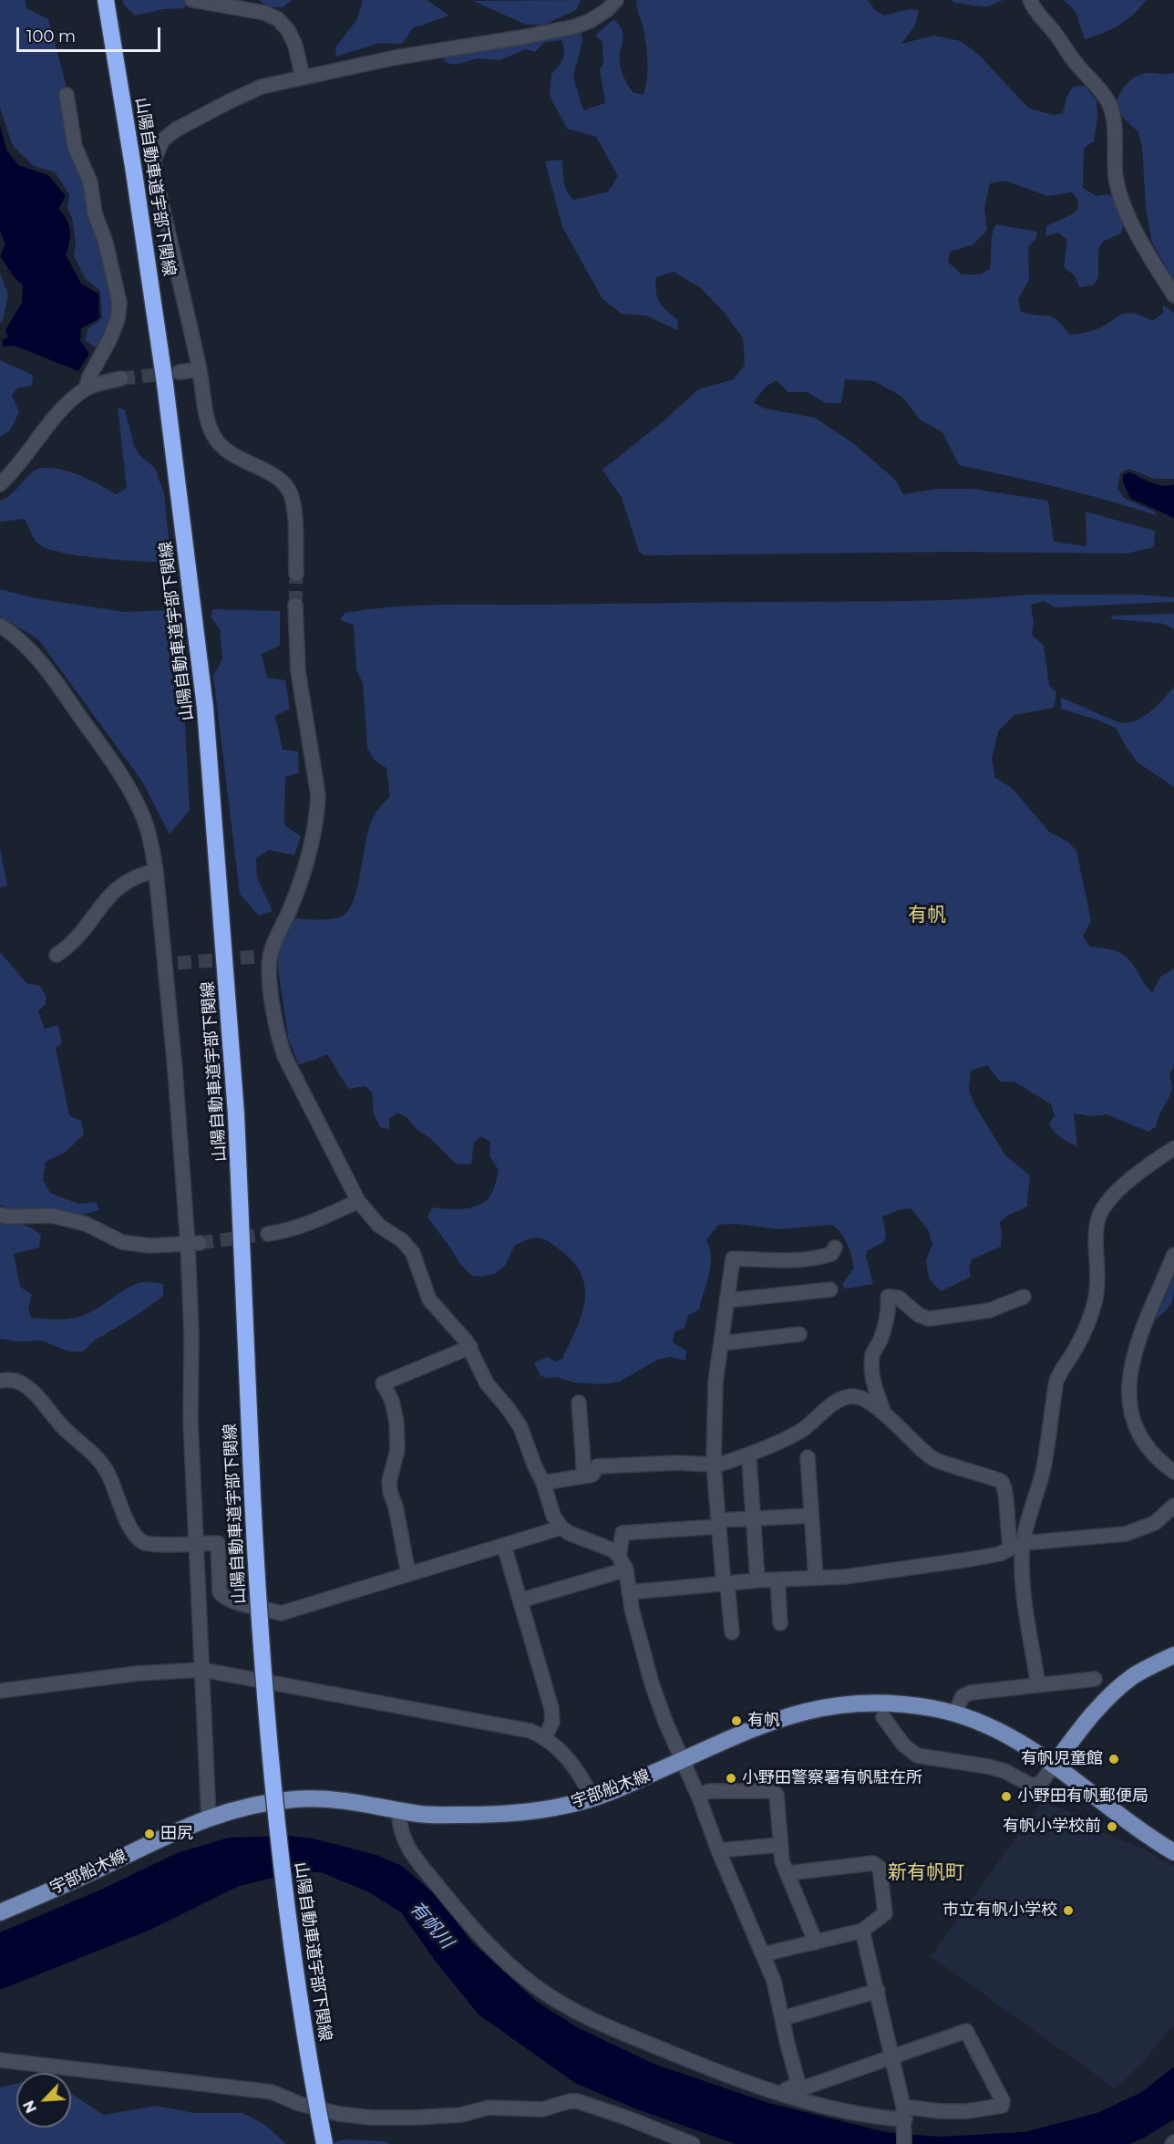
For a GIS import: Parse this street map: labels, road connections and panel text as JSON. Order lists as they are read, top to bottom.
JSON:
{
  "streets": {
    "highway": ["山陽自動車道宇部下関線"],
    "main road": ["宇部船木線"]
  },
  "districts": ["有帆", "新有帆町"],
  "water": ["有帆川"],
  "places": [
    "有帆",
    "有帆児童館",
    "小野田警察署有帆駐在所",
    "小野田有帆郵便局",
    "有帆小学校前",
    "田尻",
    "市立有帆小学校"
  ],
  "scale_bar": "100 m",
  "north": "bottom left"
}
